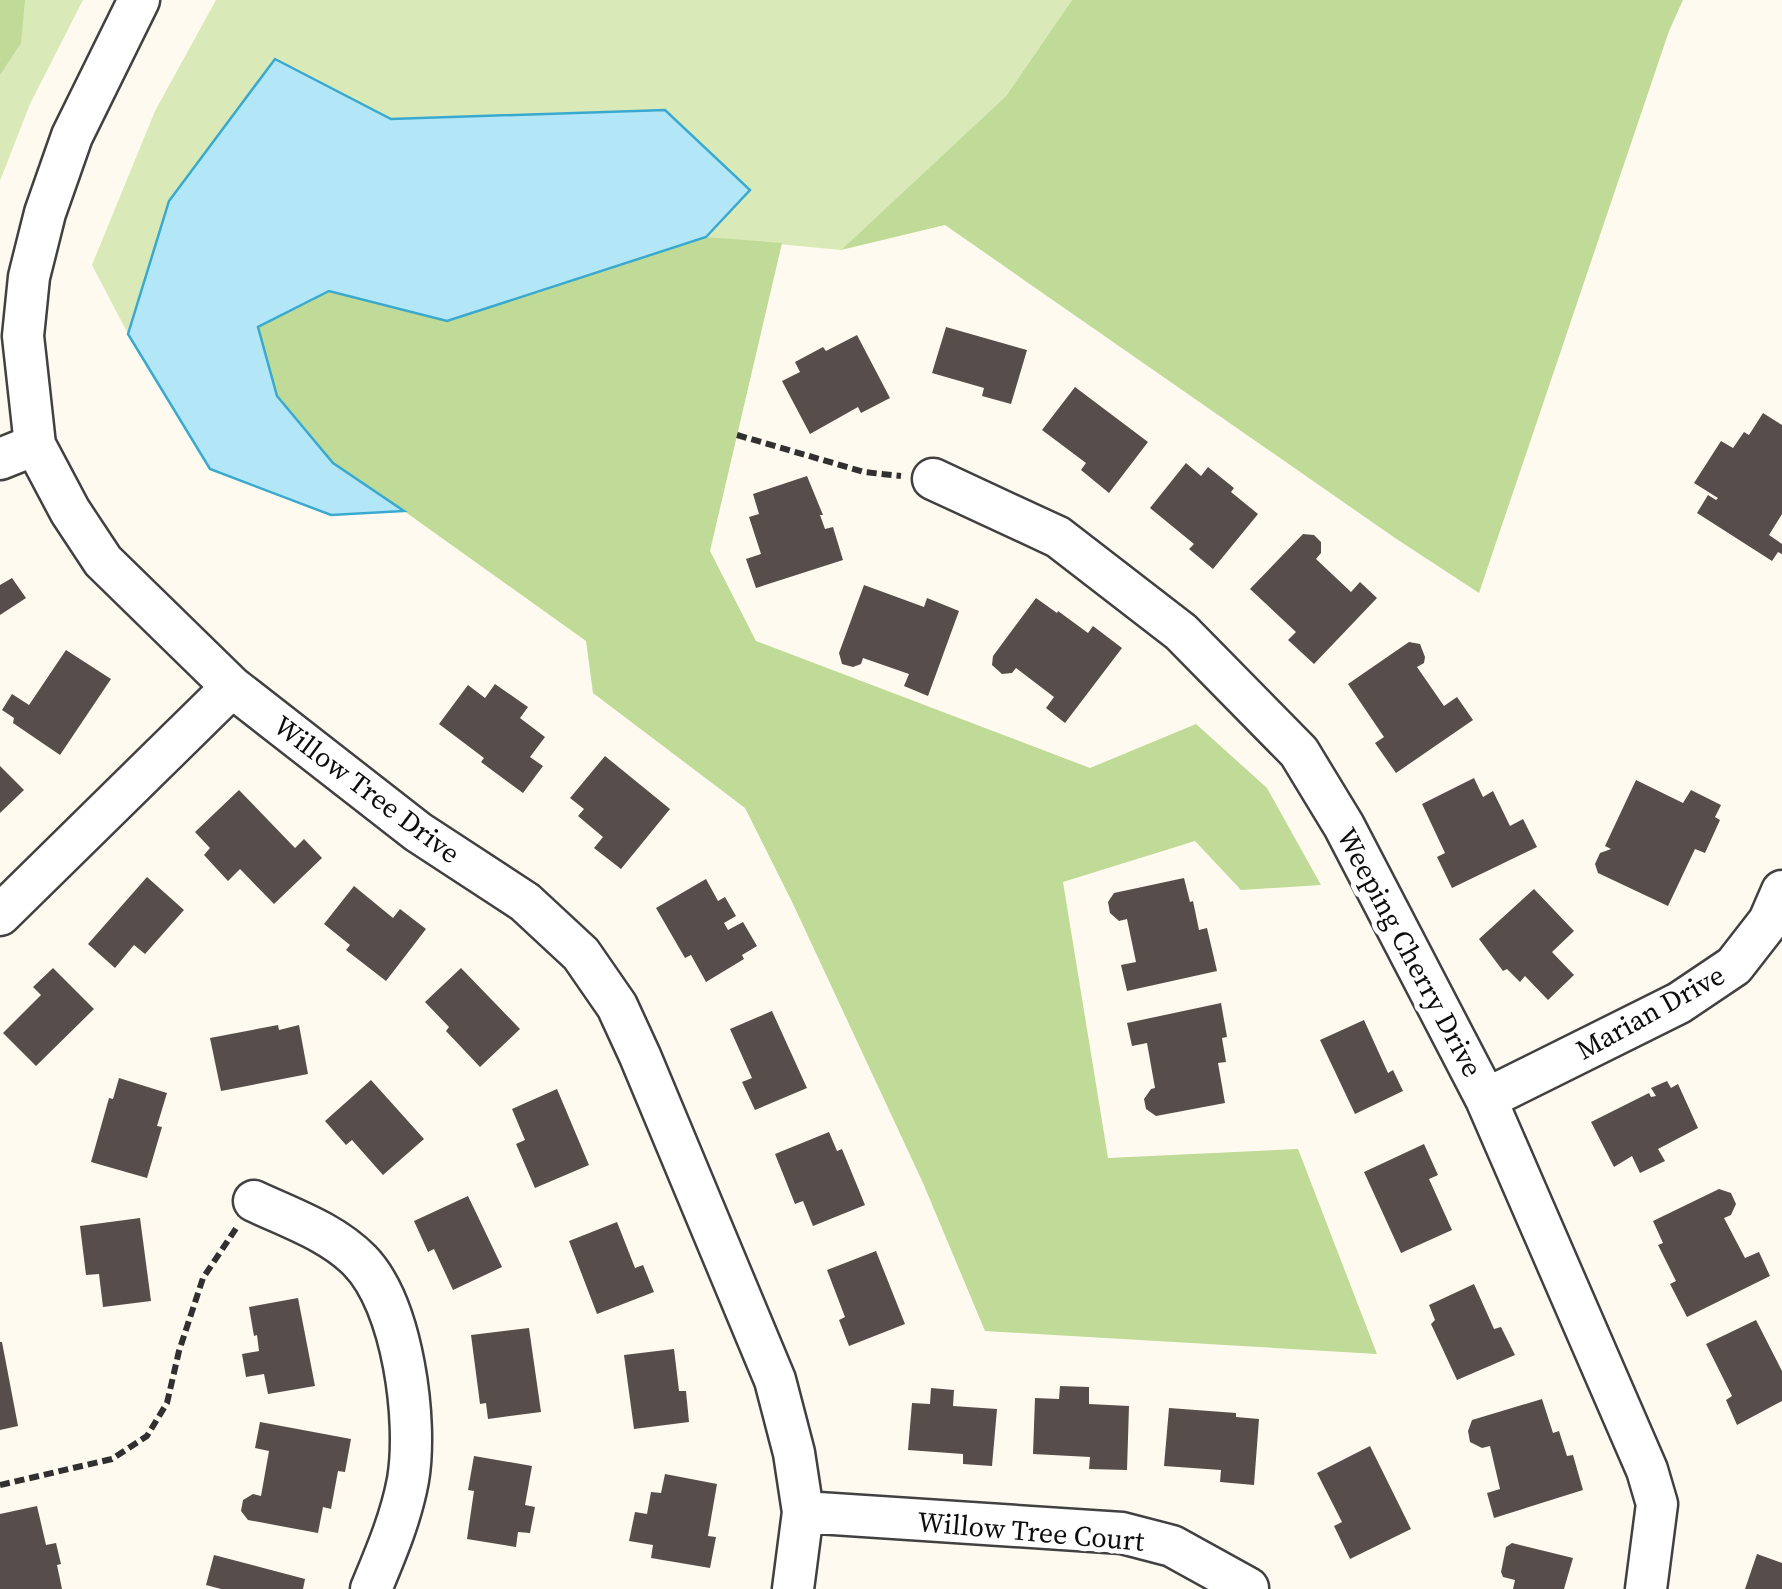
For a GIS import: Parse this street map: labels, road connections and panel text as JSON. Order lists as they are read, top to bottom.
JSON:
{
  "streets": {
    "street": [
      "Willow Tree Drive",
      "Weeping Cherry Drive",
      "Marian Drive",
      "Willow Tree Court"
    ]
  },
  "crossings": [
    ["Willow Tree Drive", "Willow Tree Court"],
    ["Weeping Cherry Drive", "Marian Drive"]
  ]
}
